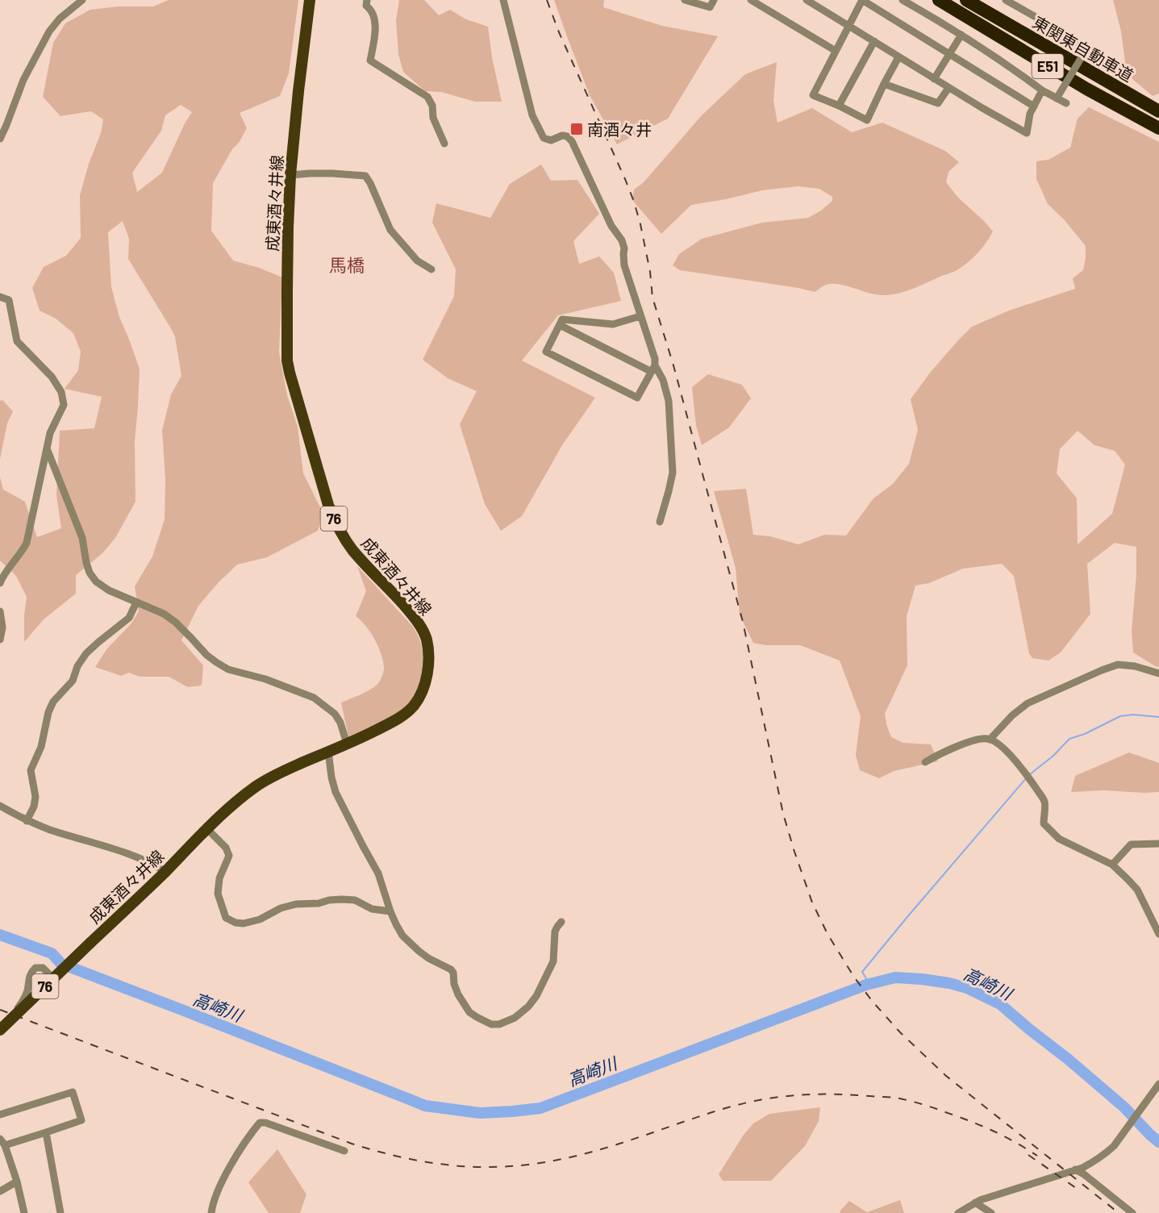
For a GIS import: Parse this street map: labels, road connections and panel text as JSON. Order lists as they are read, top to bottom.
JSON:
{
  "streets": {
    "highway": ["東関東自動車道", "E51"],
    "main road": ["成東酒々井線", "76"]
  },
  "districts": ["馬橋"],
  "water": ["高崎川"],
  "places": {
    "transit": ["南酒々井"]
  }
}
